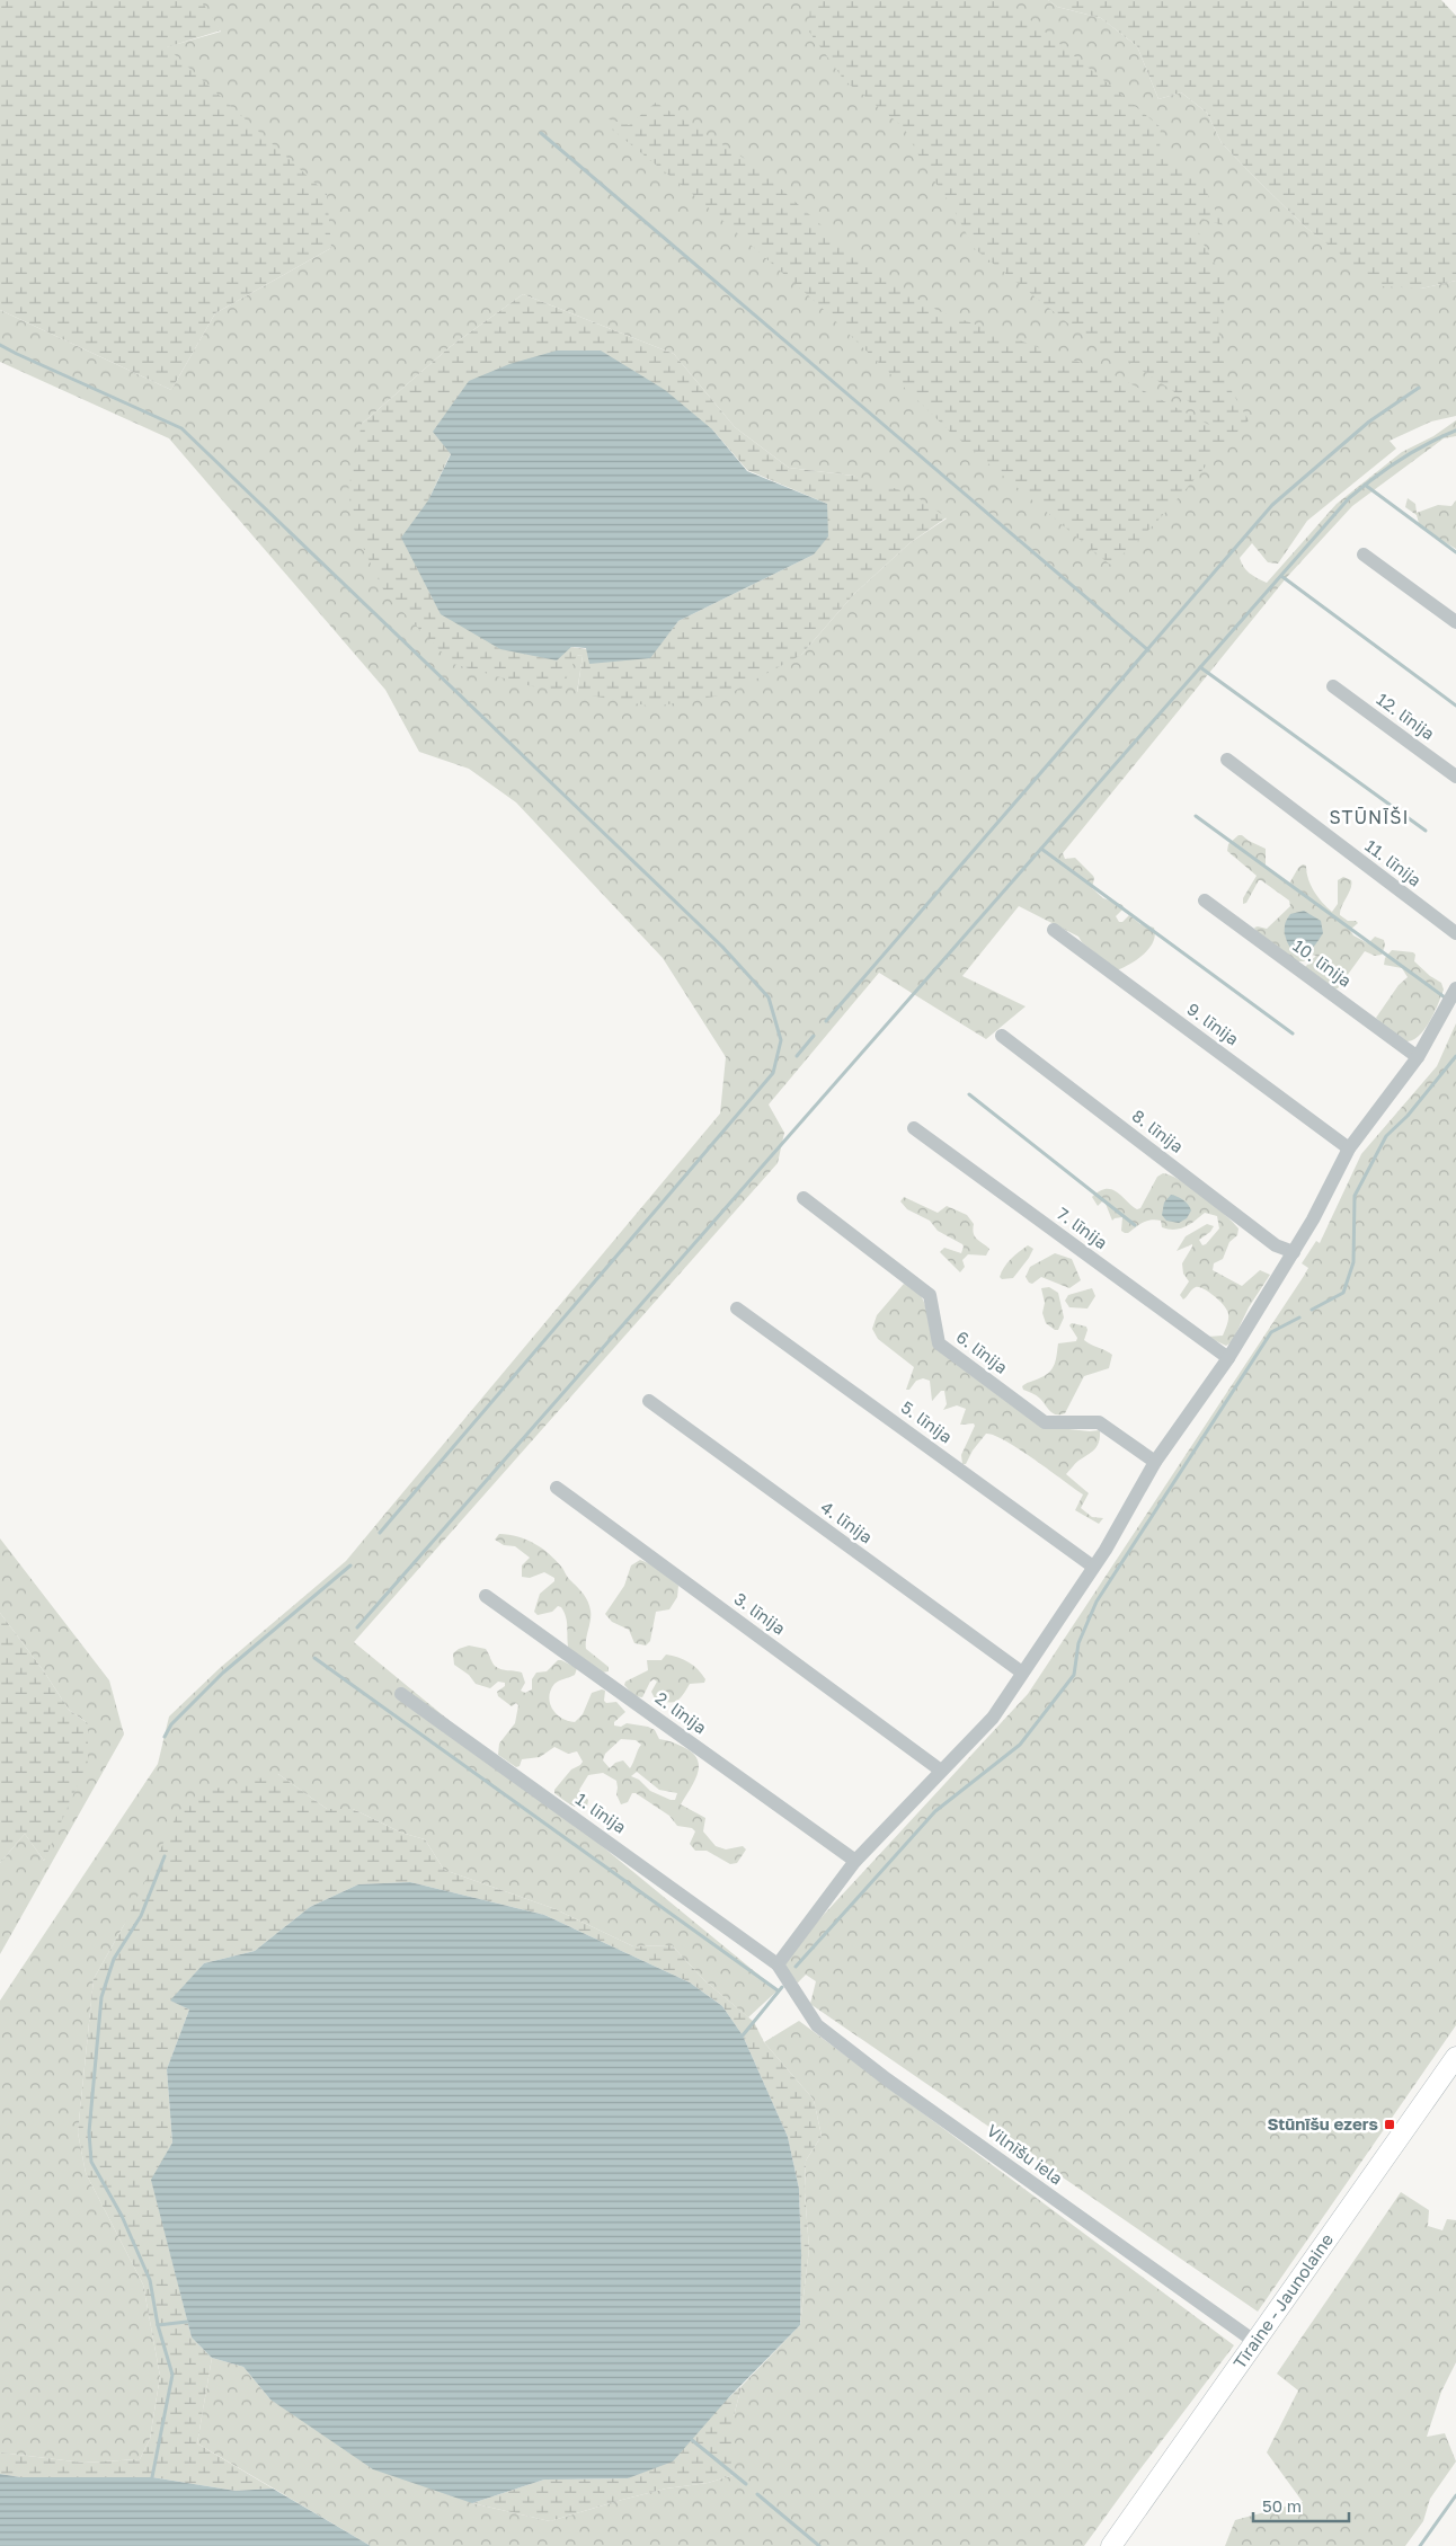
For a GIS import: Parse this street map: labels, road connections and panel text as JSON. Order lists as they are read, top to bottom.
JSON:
{
  "streets": {
    "main road": ["Tīraine - Jaunolaine"],
    "street": [
      "12. līnija",
      "11. līnija",
      "10. līnija",
      "9. līnija",
      "8. līnija",
      "7. līnija",
      "6. līnija",
      "5. līnija",
      "4. līnija",
      "3. līnija",
      "2. līnija",
      "1. līnija",
      "Vilnīšu iela"
    ]
  },
  "crossings": [
    ["1. līnija", "Vilnīšu iela"],
    ["Vilnīšu iela", "Tīraine - Jaunolaine"]
  ],
  "districts": ["STŪNĪŠI"],
  "places": {
    "transit": ["Stūnīšu ezers"]
  },
  "scale_bar": "50 m"
}
